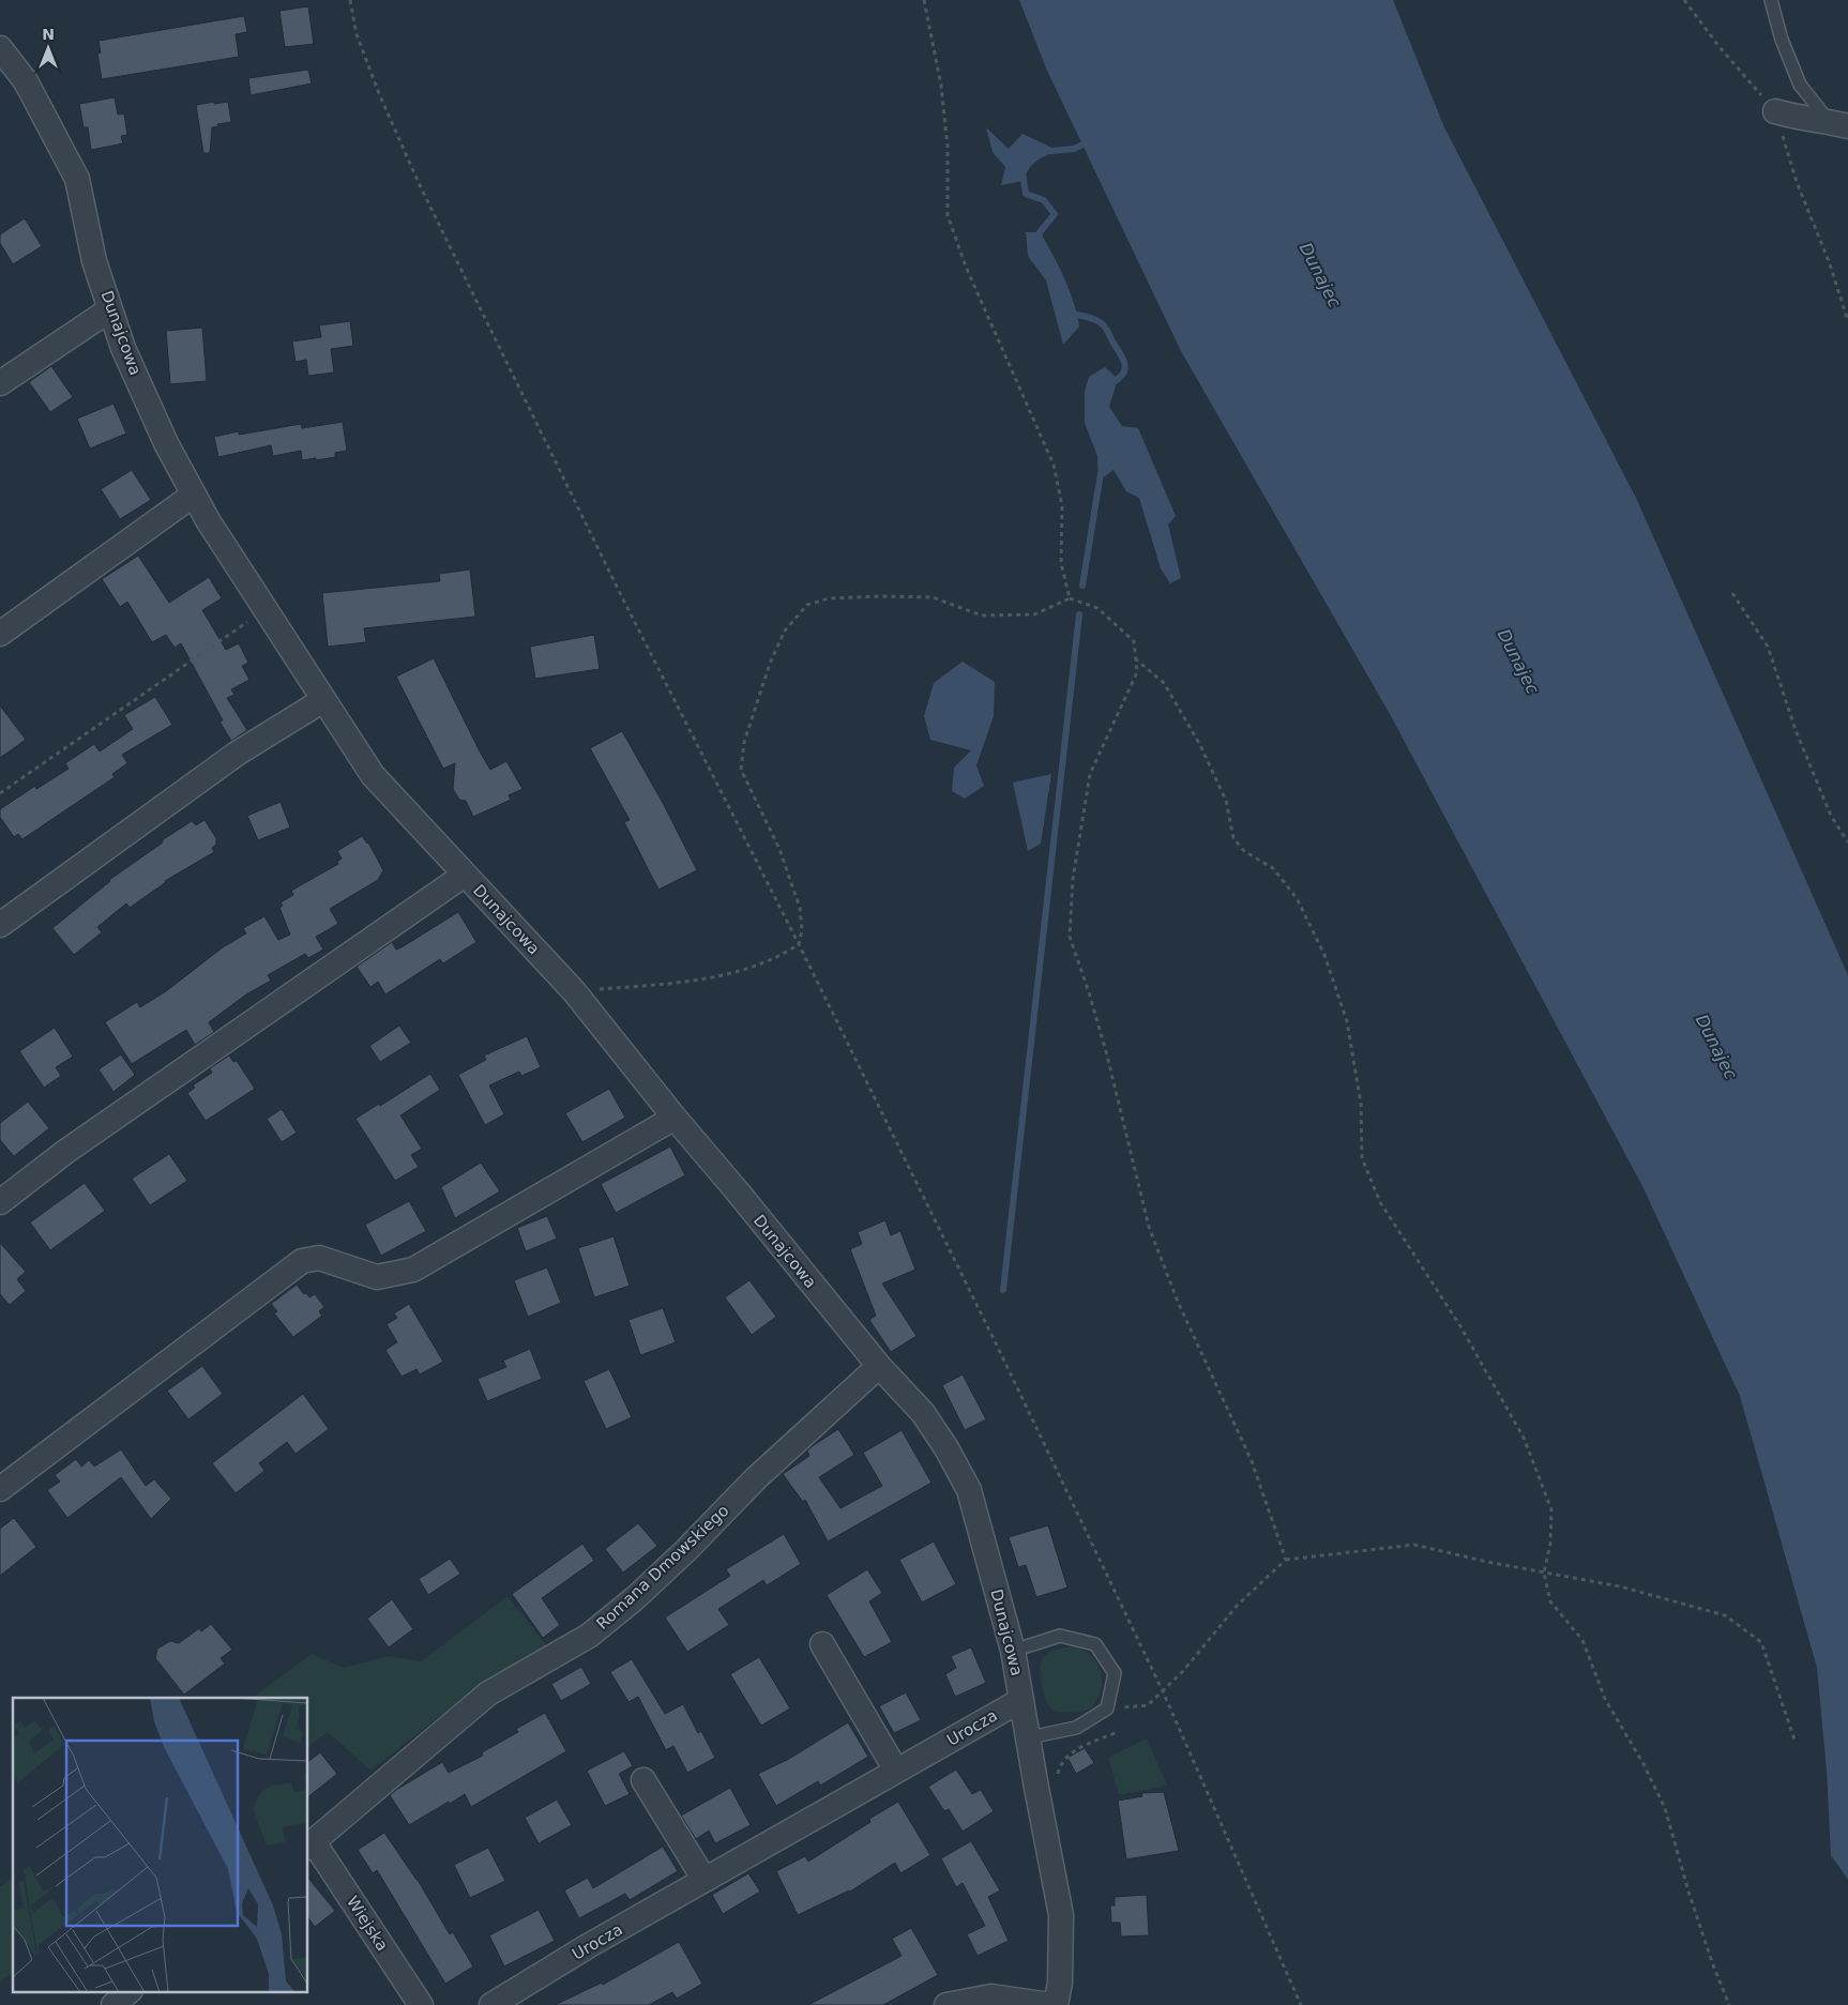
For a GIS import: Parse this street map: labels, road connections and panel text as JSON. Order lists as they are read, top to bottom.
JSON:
{
  "streets": {
    "street": [
      "Dunajcowa",
      "Romana Dmowskiego",
      "Urocza",
      "Wiejska"
    ]
  },
  "crossings": [
    ["Dunajcowa", "Romana Dmowskiego"],
    ["Dunajcowa", "Urocza"],
    ["Romana Dmowskiego", "Wiejska"]
  ],
  "water": ["Dunajec"],
  "north": "top"
}
